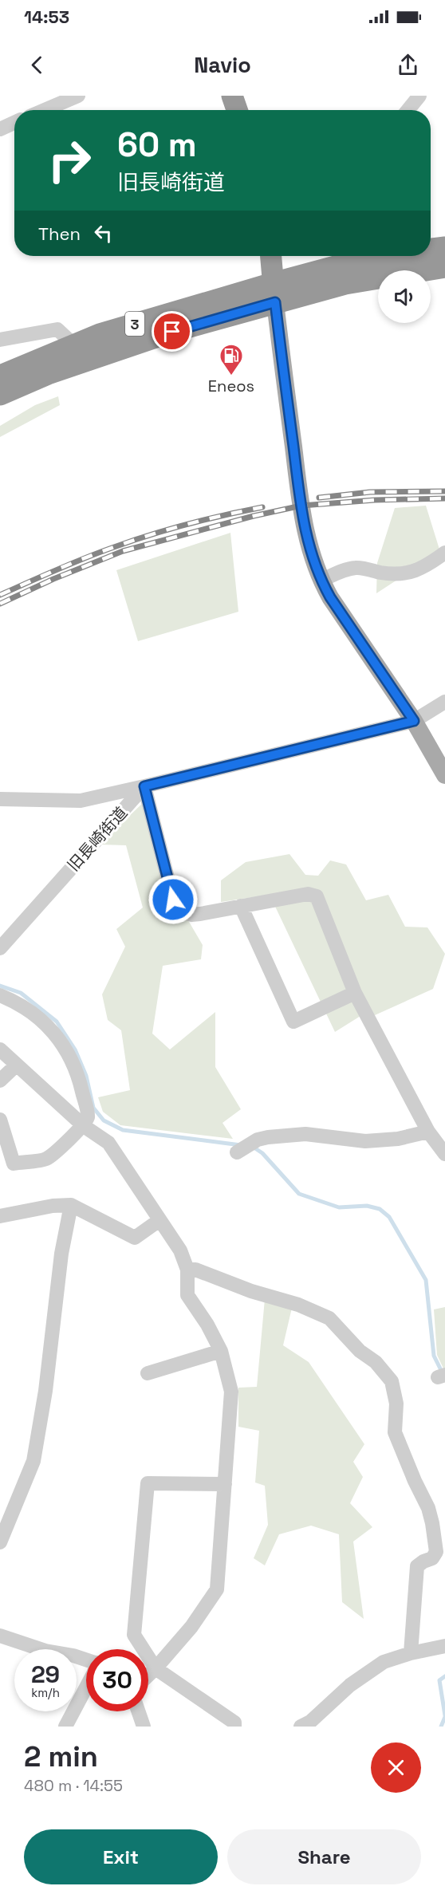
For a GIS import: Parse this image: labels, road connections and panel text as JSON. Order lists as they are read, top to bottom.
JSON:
{
  "streets": {
    "highway": ["3"],
    "street": ["旧長崎街道"]
  },
  "places": {
    "fuel station": ["Eneos"]
  },
  "page": {
    "status": "14:53",
    "header": "Navio",
    "turn": ["60 m", "旧長崎街道"],
    "then": "Then",
    "speed": "29 km/h",
    "limit": "30",
    "heading": ["2 min", "480 m · 14:55"],
    "buttons": ["Exit", "Share"]
  }
}
